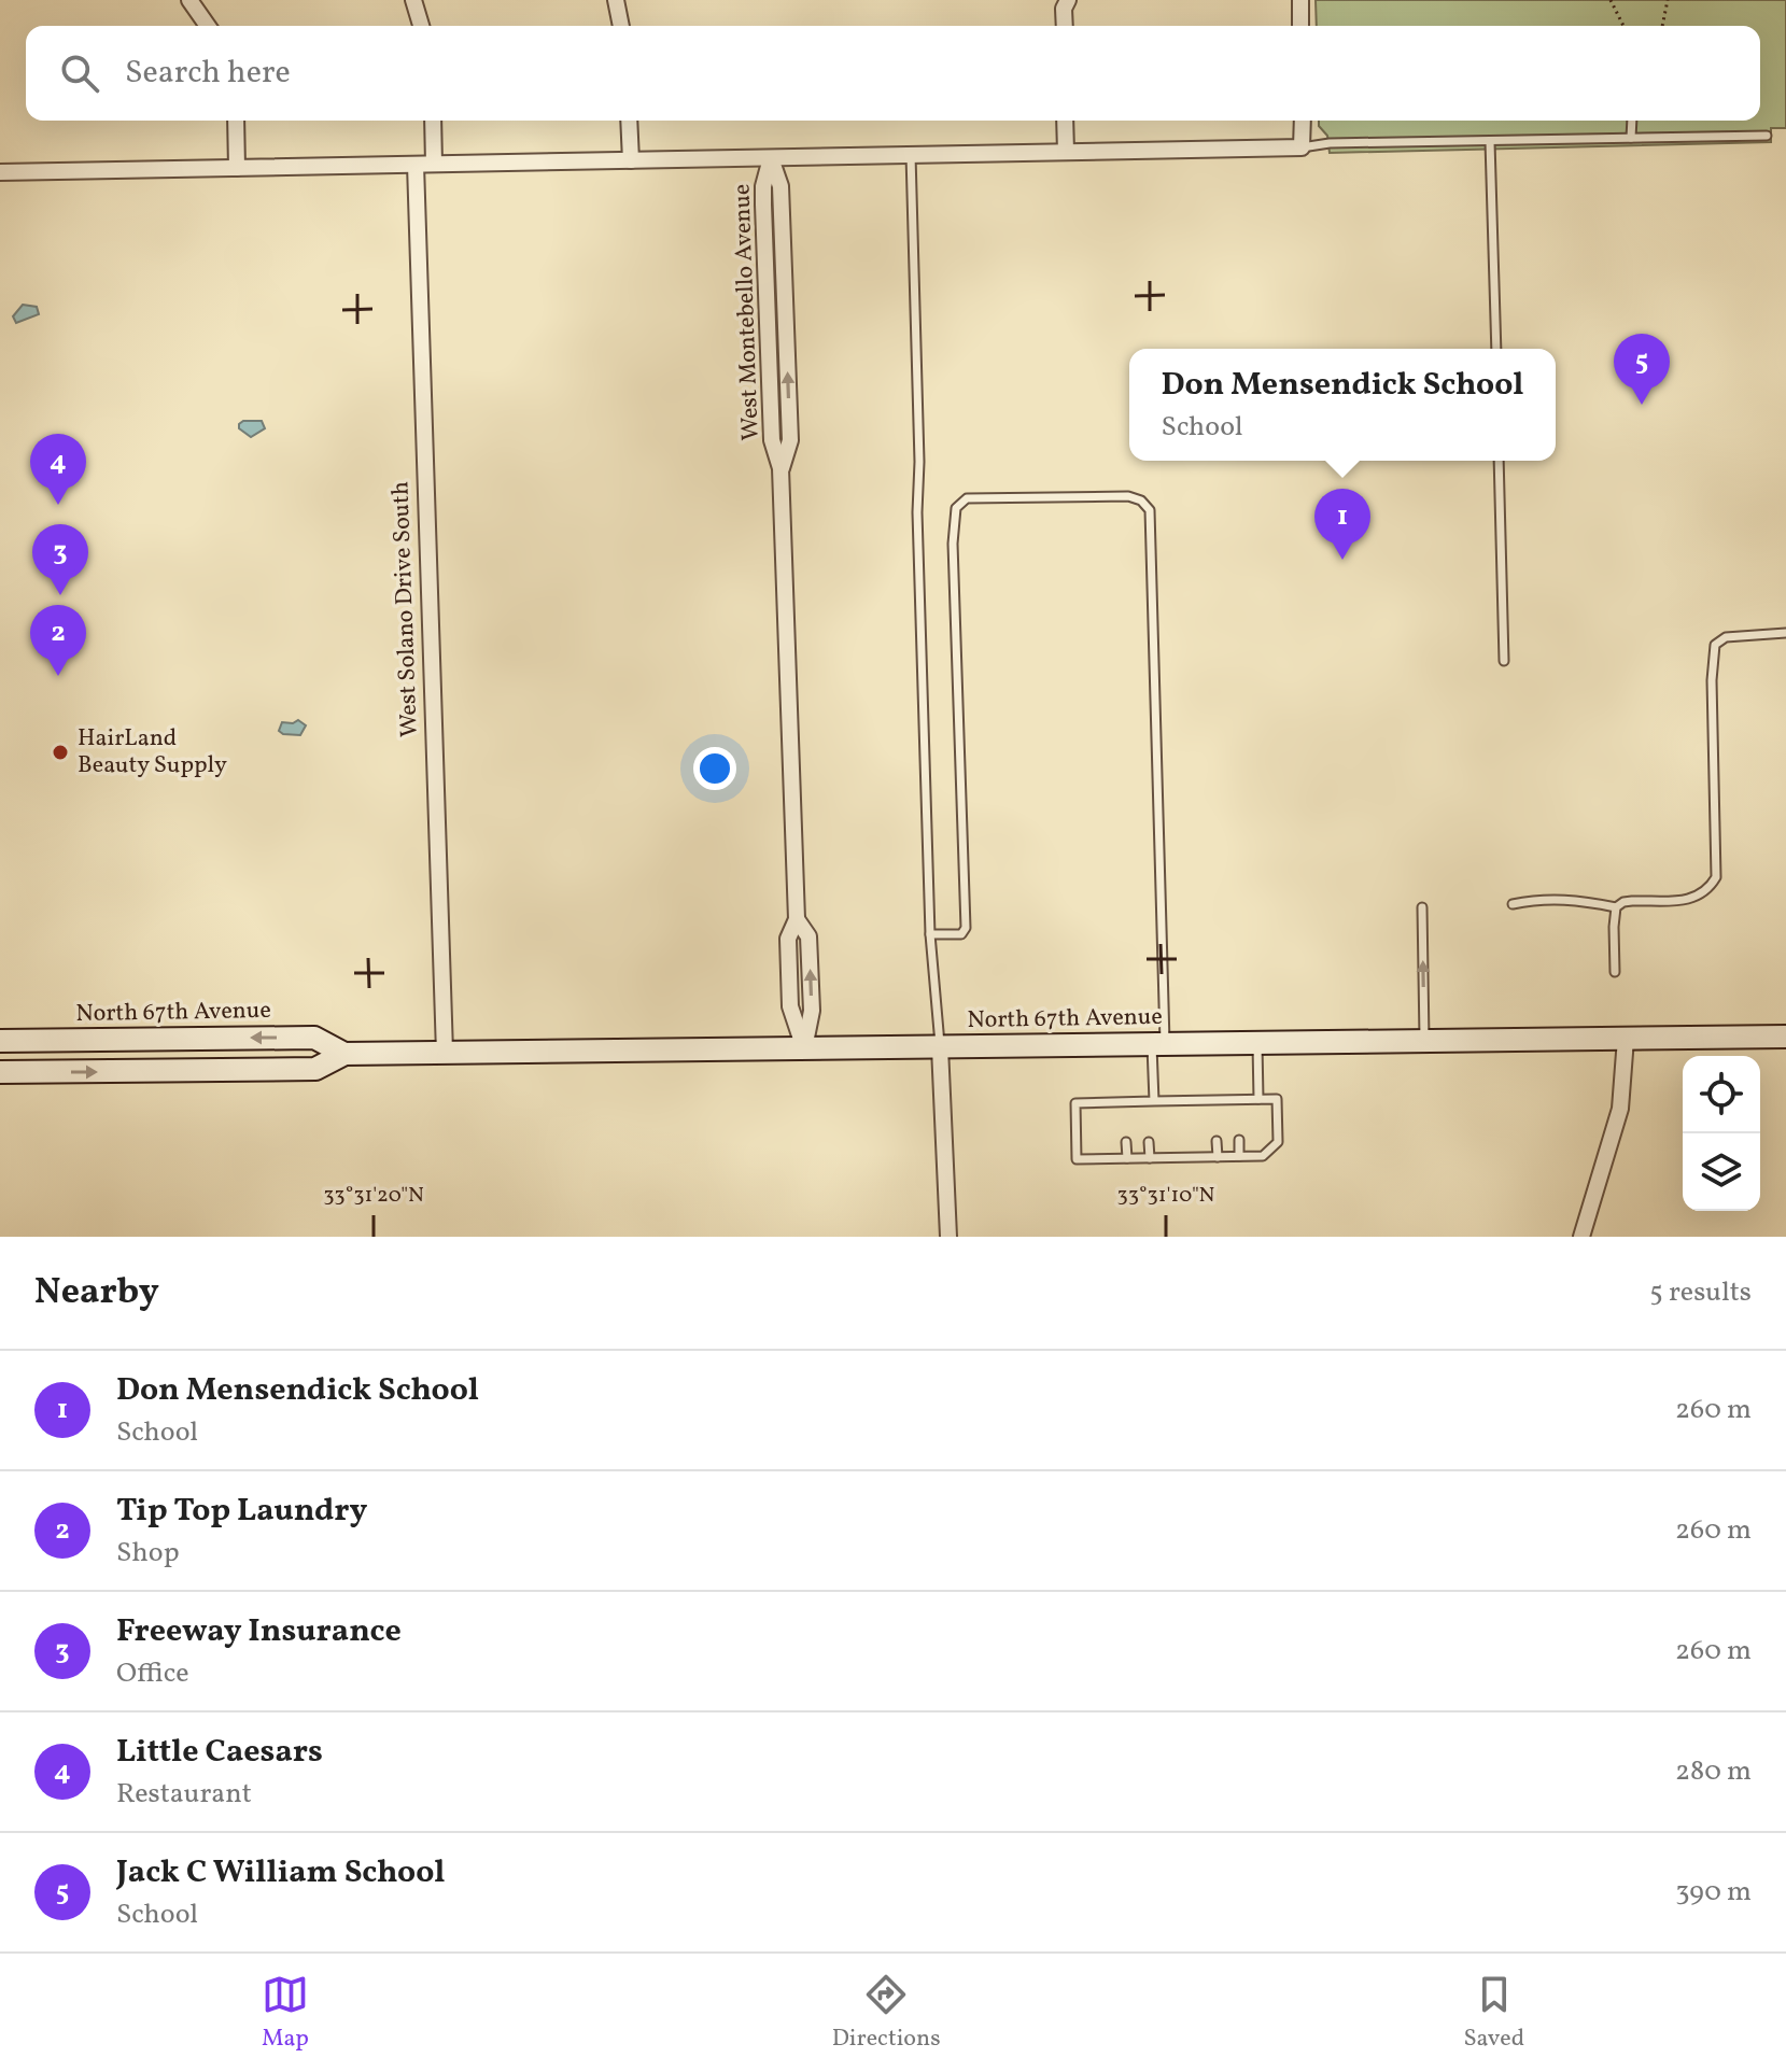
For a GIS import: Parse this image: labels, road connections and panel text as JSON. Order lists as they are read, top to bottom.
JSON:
{
  "streets": {
    "main road": ["North 67th Avenue"],
    "street": ["West Montebello Avenue", "West Solano Drive South"]
  },
  "crossings": [
    ["West Montebello Avenue", "North 67th Avenue"],
    ["West Solano Drive South", "North 67th Avenue"]
  ],
  "places": ["HairLand Beauty Supply"],
  "page": {
    "search": "Search here",
    "pins": [
      "5",
      "4",
      "1",
      "3",
      "2"
    ],
    "popup": ["Don Mensendick School", "School"],
    "heading": ["Nearby", "5 results"],
    "list": [
      {
        "mark": "1",
        "name": "Don Mensendick School",
        "note": "School",
        "value": "260 m"
      },
      {
        "mark": "2",
        "name": "Tip Top Laundry",
        "note": "Shop",
        "value": "260 m"
      },
      {
        "mark": "3",
        "name": "Freeway Insurance",
        "note": "Office",
        "value": "260 m"
      },
      {
        "mark": "4",
        "name": "Little Caesars",
        "note": "Restaurant",
        "value": "280 m"
      },
      {
        "mark": "5",
        "name": "Jack C William School",
        "note": "School",
        "value": "390 m"
      }
    ],
    "nav": ["Map", "Directions", "Saved"]
  },
  "coordinates": ["33°31'20\"N", "33°31'10\"N"]
}
